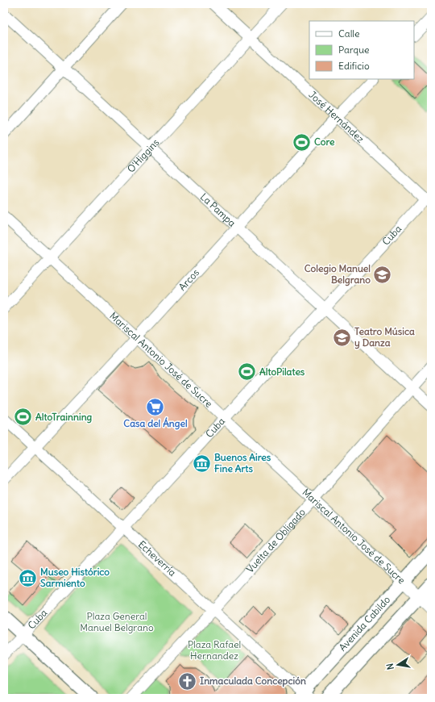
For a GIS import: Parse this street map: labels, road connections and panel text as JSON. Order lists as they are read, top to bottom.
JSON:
{
  "streets": {
    "main road": ["Avenida Cabildo"],
    "street": [
      "José Hernández",
      "O'Higgins",
      "La Pampa",
      "Cuba",
      "Arcos",
      "Mariscal Antonio José de Sucre",
      "Vuelta de Obligado",
      "Echeverría"
    ]
  },
  "crossings": [
    ["José Hernández", "O'Higgins"],
    ["José Hernández", "Cuba"],
    ["José Hernández", "Arcos"],
    ["O'Higgins", "La Pampa"],
    ["O'Higgins", "Mariscal Antonio José de Sucre"],
    ["La Pampa", "Cuba"],
    ["La Pampa", "Arcos"],
    ["La Pampa", "Vuelta de Obligado"],
    ["Cuba", "Mariscal Antonio José de Sucre"],
    ["Cuba", "Echeverría"],
    ["Arcos", "Mariscal Antonio José de Sucre"],
    ["Arcos", "Echeverría"],
    ["Mariscal Antonio José de Sucre", "Vuelta de Obligado"],
    ["Mariscal Antonio José de Sucre", "Avenida Cabildo"],
    ["Vuelta de Obligado", "Echeverría"],
    ["Echeverría", "Avenida Cabildo"]
  ],
  "parks": ["Plaza General Manuel Belgrano", "Plaza Rafael Hernandez"],
  "places": {
    "sports": ["Core", "AltoPilates", "AltoTrainning"],
    "school or university": ["Colegio Manuel Belgrano", "Teatro Música y Danza"],
    "supermarket": ["Casa del Ángel"],
    "museum": ["Buenos Aires Fine Arts", "Museo Histórico Sarmiento"],
    "church": ["Inmaculada Concepción"]
  },
  "legend": ["Calle", "Parque", "Edificio"],
  "north": "left"
}
